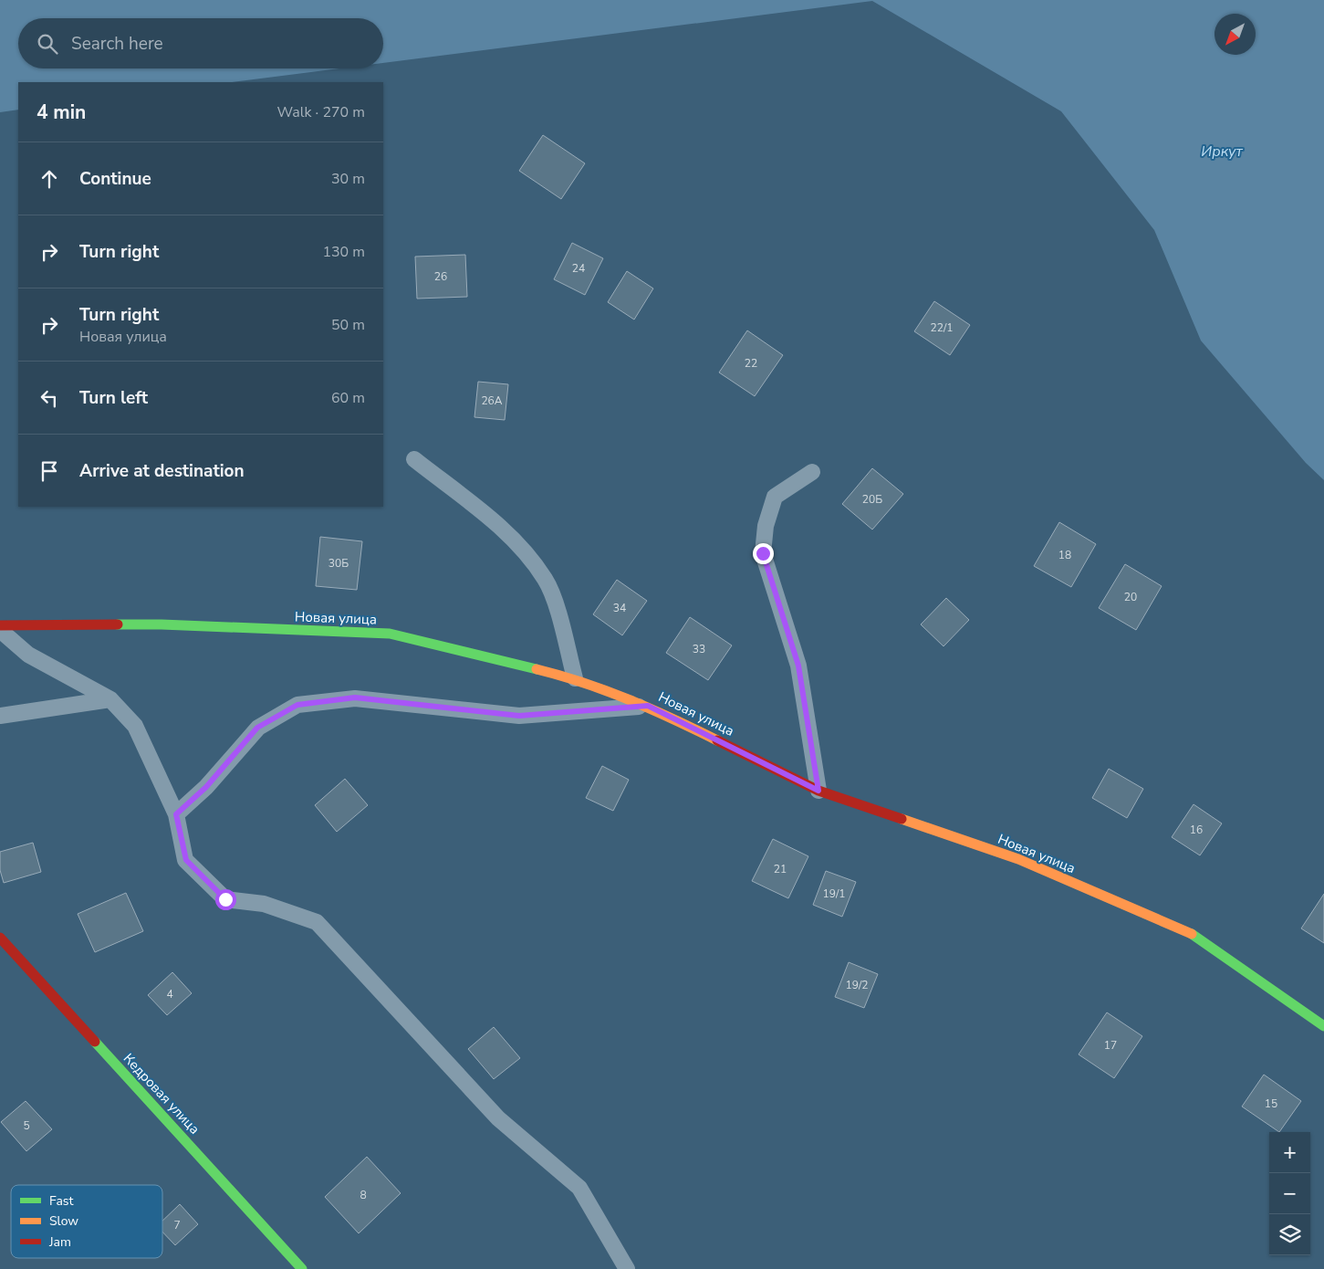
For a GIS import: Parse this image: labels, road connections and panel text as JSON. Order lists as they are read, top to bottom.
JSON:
{
  "streets": {
    "street": ["Новая улица", "Кедровая улица"]
  },
  "water": ["Иркут"],
  "house_numbers": [
    "24",
    "26",
    "22/1",
    "22",
    "26А",
    "20Б",
    "18",
    "30Б",
    "20",
    "34",
    "33",
    "16",
    "21",
    "19/1",
    "19/2",
    "4",
    "17",
    "15",
    "5",
    "8",
    "7"
  ],
  "legend": ["Fast", "Slow", "Jam"],
  "north": "bottom left",
  "page": {
    "search": "Search here",
    "heading": ["4 min", "Walk · 270 m"],
    "list": [
      ["Continue", "30 m"],
      ["Turn right", "130 m"],
      ["Turn right", "Новая улица", "50 m"],
      ["Turn left", "60 m"],
      "Arrive at destination"
    ],
    "map_buttons": ["+", "−"]
  }
}
